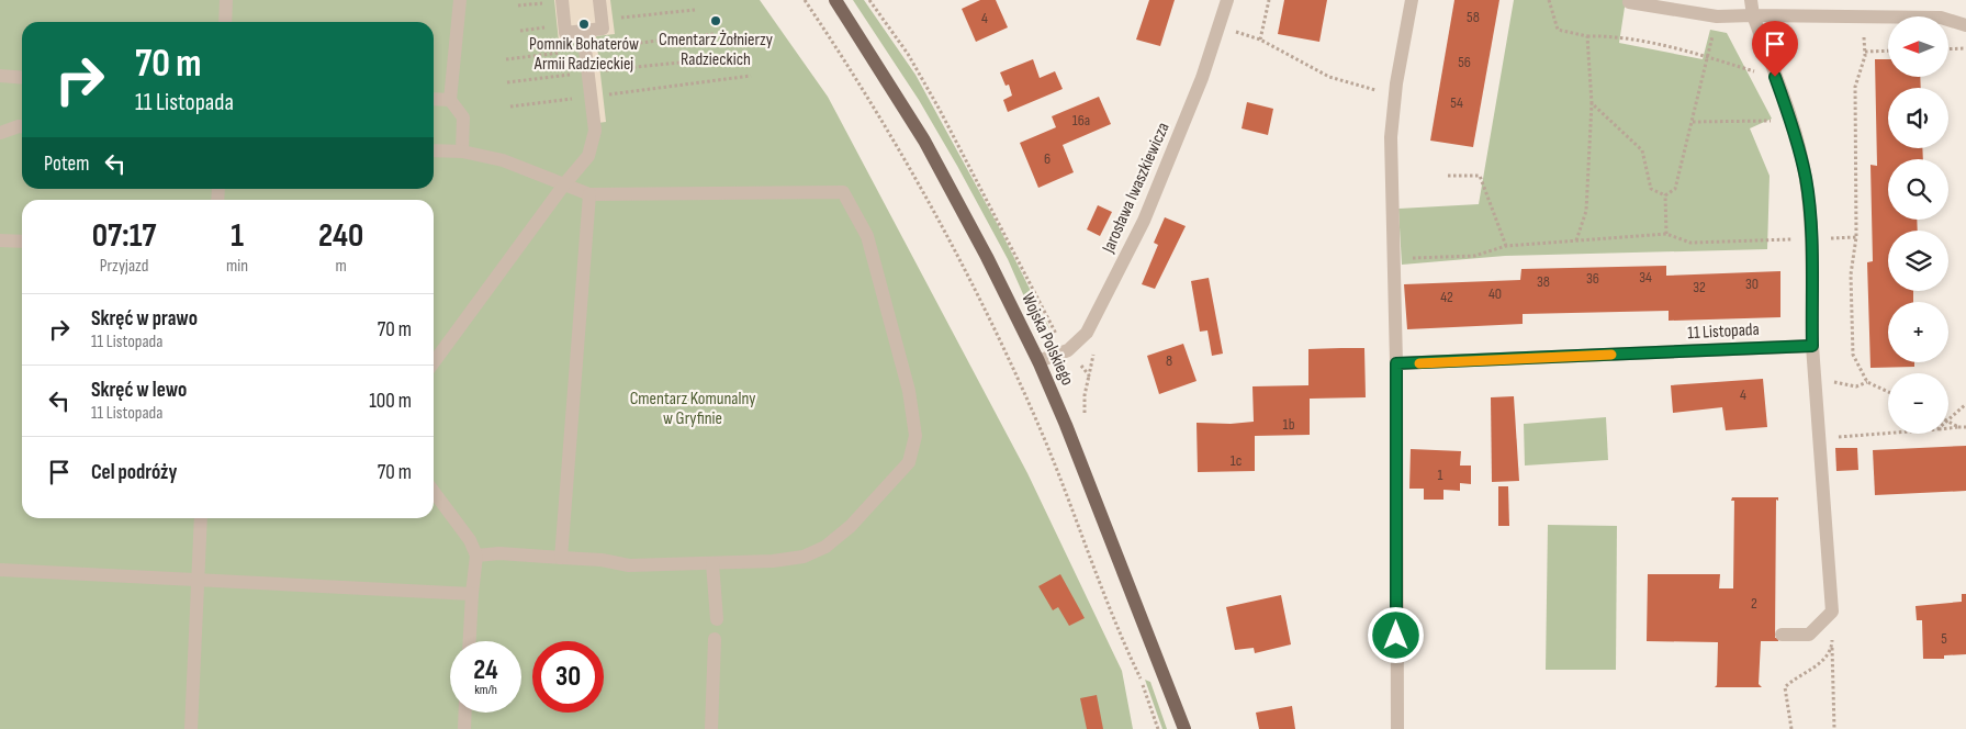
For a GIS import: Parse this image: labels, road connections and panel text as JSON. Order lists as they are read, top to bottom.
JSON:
{
  "streets": {
    "main road": ["Wojska Polskiego"],
    "street": ["Jarosława Iwaszkiewicza", "11 Listopada"]
  },
  "crossings": [
    ["Jarosława Iwaszkiewicza", "Wojska Polskiego"]
  ],
  "parks": ["Cmentarz Komunalny w Gryfinie"],
  "places": ["Cmentarz Żołnierzy Radzieckich", "Pomnik Bohaterów Armii Radzieckiej"],
  "house_numbers": [
    "58",
    "4",
    "56",
    "54",
    "16a",
    "6",
    "34",
    "36",
    "38",
    "30",
    "32",
    "40",
    "42",
    "8",
    "4",
    "1b",
    "1c",
    "1",
    "2",
    "5"
  ],
  "north": "left",
  "page": {
    "map_buttons": ["+", "−"],
    "turn": ["70 m", "11 Listopada"],
    "then": "Potem",
    "eta": [
      "07:17",
      "Przyjazd",
      "1",
      "min",
      "240",
      "m"
    ],
    "list": [
      {
        "name": "Skręć w prawo",
        "note": "11 Listopada",
        "value": "70 m"
      },
      {
        "name": "Skręć w lewo",
        "note": "11 Listopada",
        "value": "100 m"
      },
      {
        "name": "Cel podróży",
        "value": "70 m"
      }
    ],
    "speed": "24 km/h",
    "limit": "30"
  }
}
